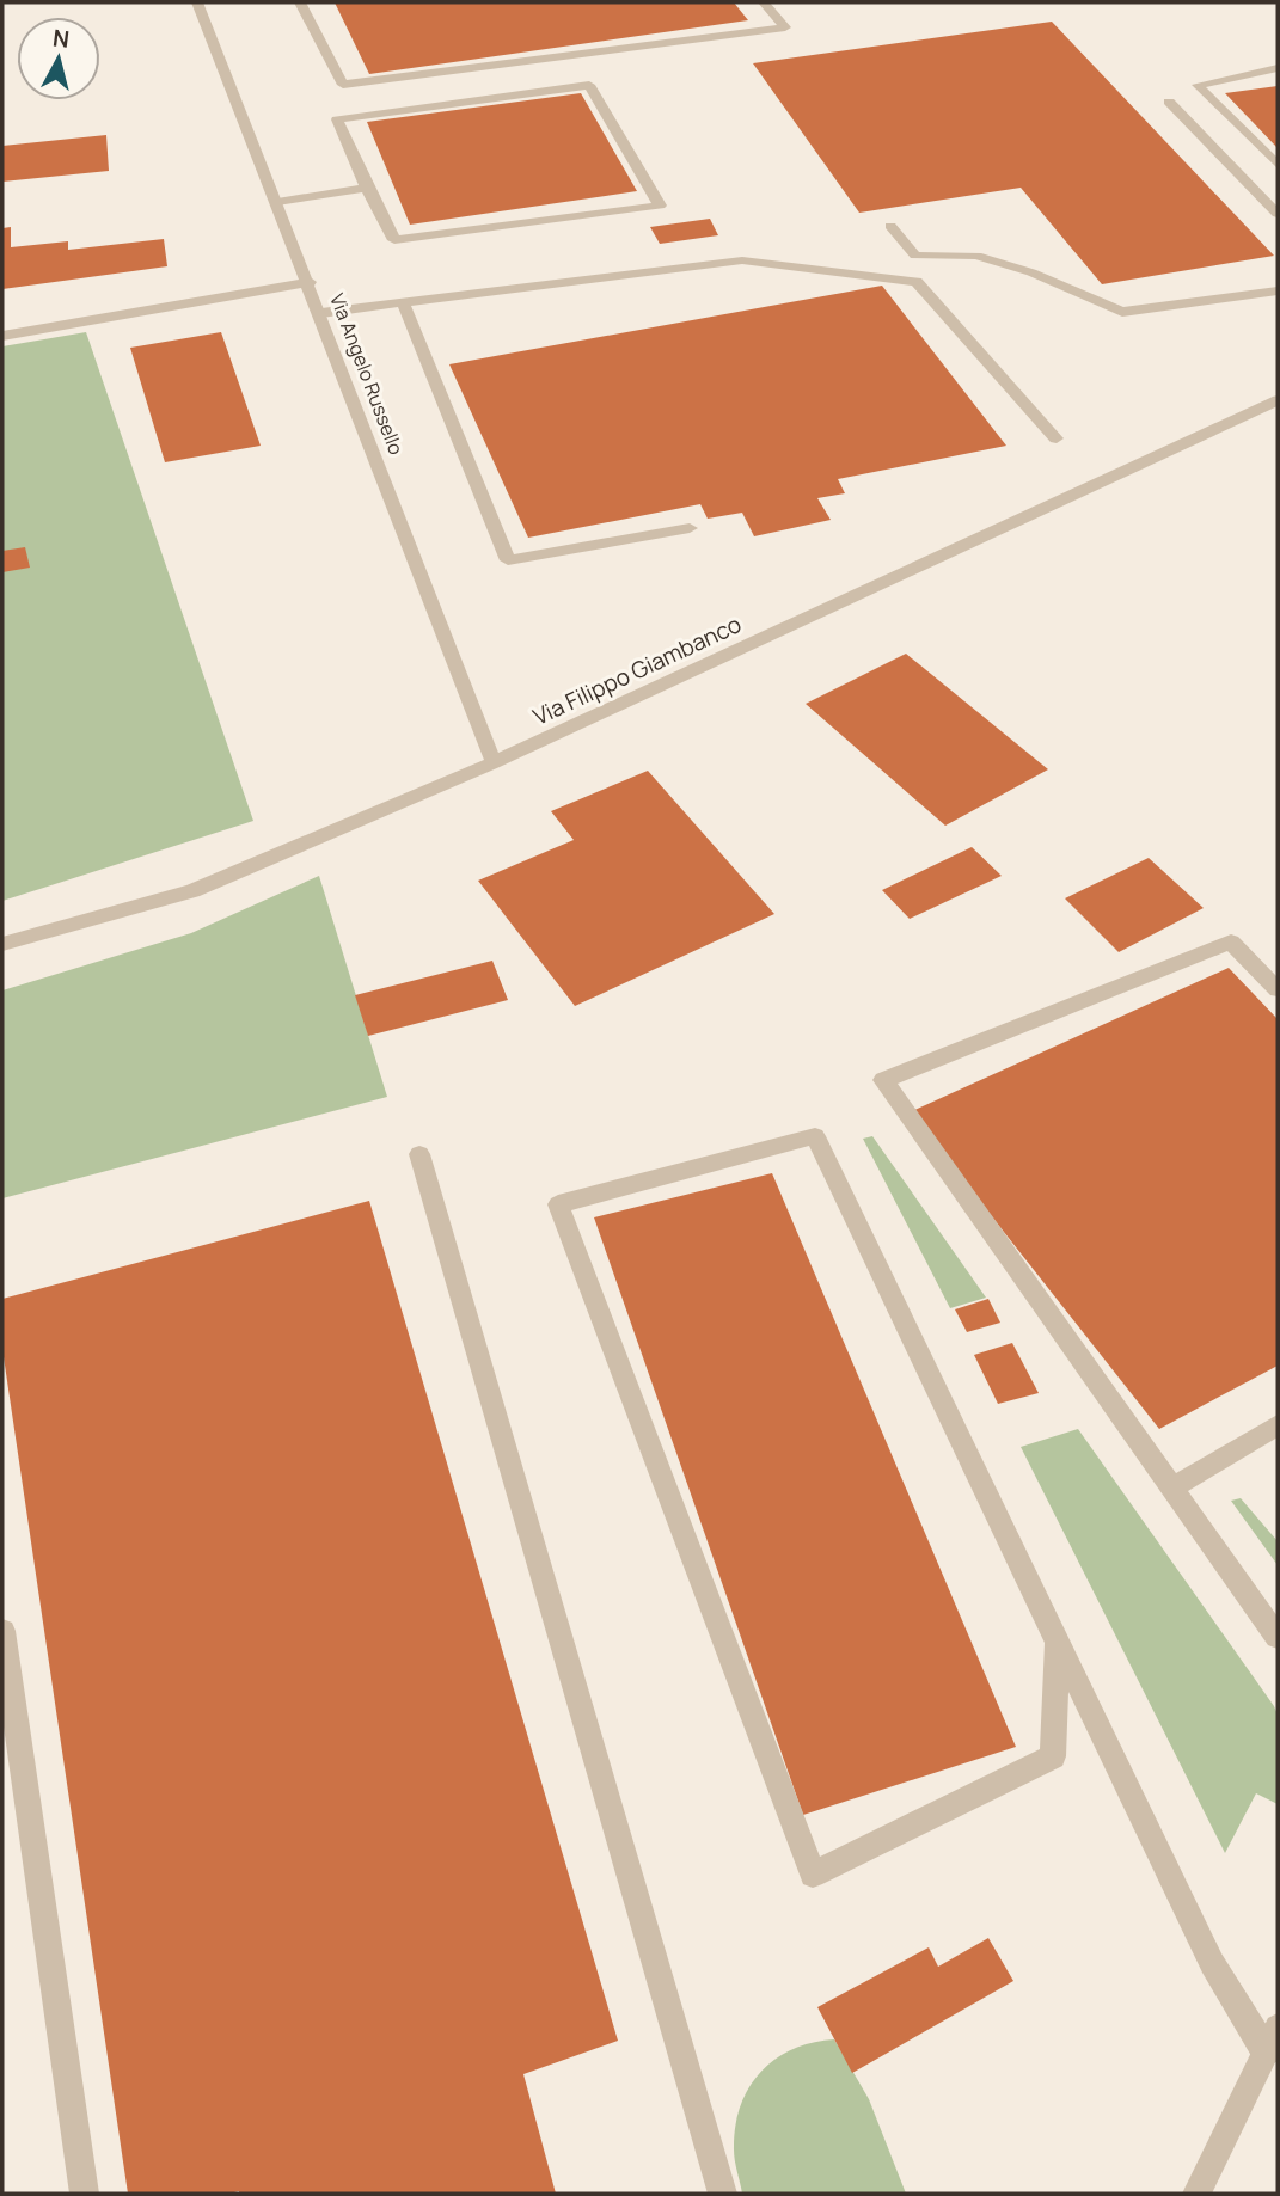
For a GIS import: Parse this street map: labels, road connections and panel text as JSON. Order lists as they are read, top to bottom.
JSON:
{
  "streets": {
    "street": ["Via Angelo Russello", "Via Filippo Giambanco"]
  },
  "crossings": [
    ["Via Angelo Russello", "Via Filippo Giambanco"]
  ],
  "north": "top"
}
